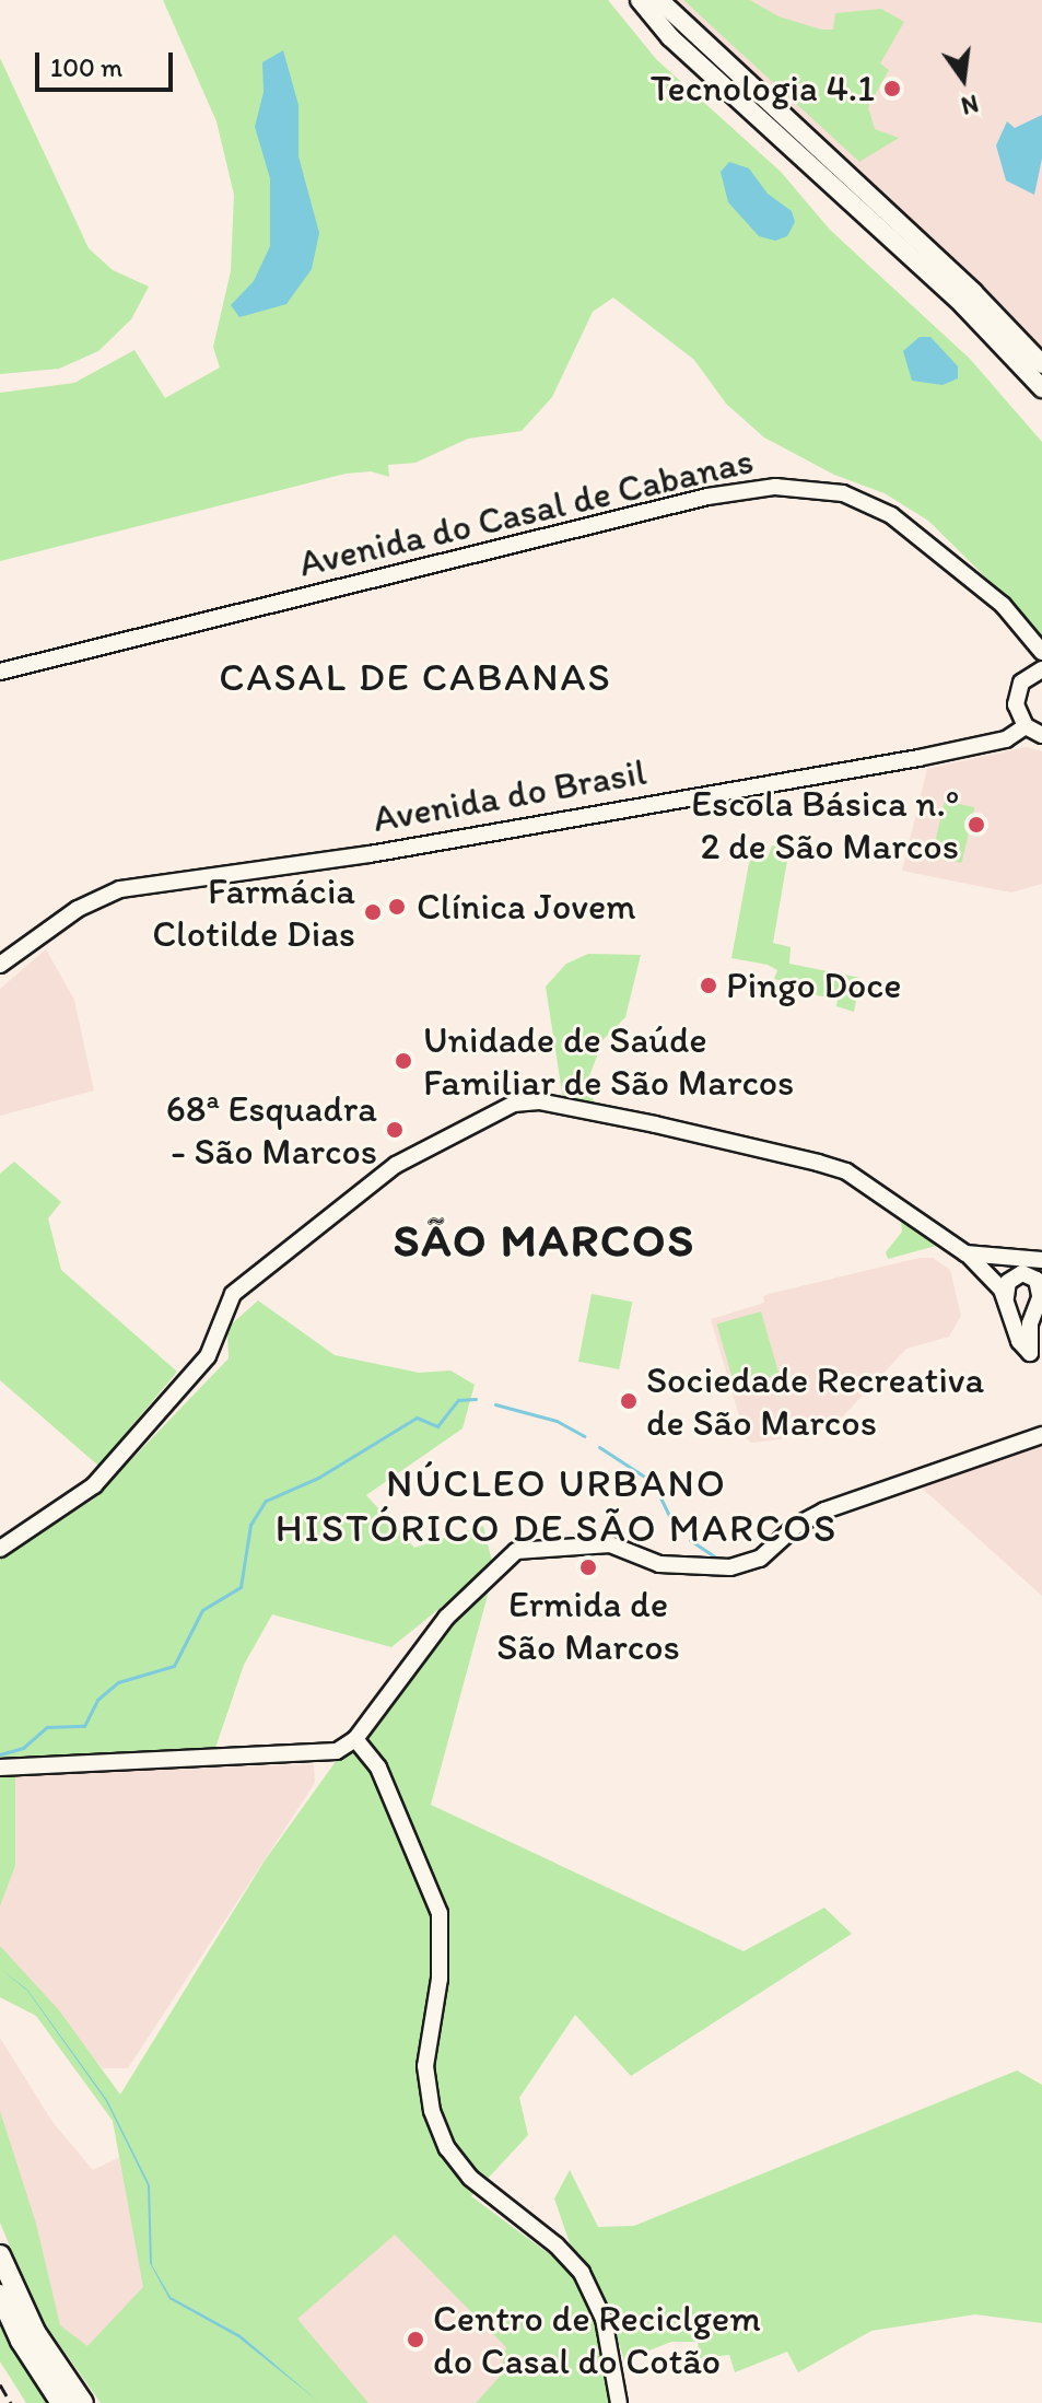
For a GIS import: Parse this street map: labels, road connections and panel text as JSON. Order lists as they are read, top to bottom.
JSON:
{
  "streets": {
    "street": ["Avenida do Casal de Cabanas", "Avenida do Brasil"]
  },
  "districts": ["CASAL DE CABANAS", "SÃO MARCOS", "NÚCLEO URBANO HISTÓRICO DE SÃO MARCOS"],
  "places": [
    "Tecnologia 4.1",
    "Escola Básica n.º 2 de São Marcos",
    "Clínica Jovem",
    "Farmácia Clotilde Dias",
    "Pingo Doce",
    "Unidade de Saúde Familiar de São Marcos",
    "68ª Esquadra - São Marcos",
    "Sociedade Recreativa de São Marcos",
    "Ermida de São Marcos",
    "Centro de Reciclgem do Casal do Cotão"
  ],
  "scale_bar": "100 m",
  "north": "bottom"
}
